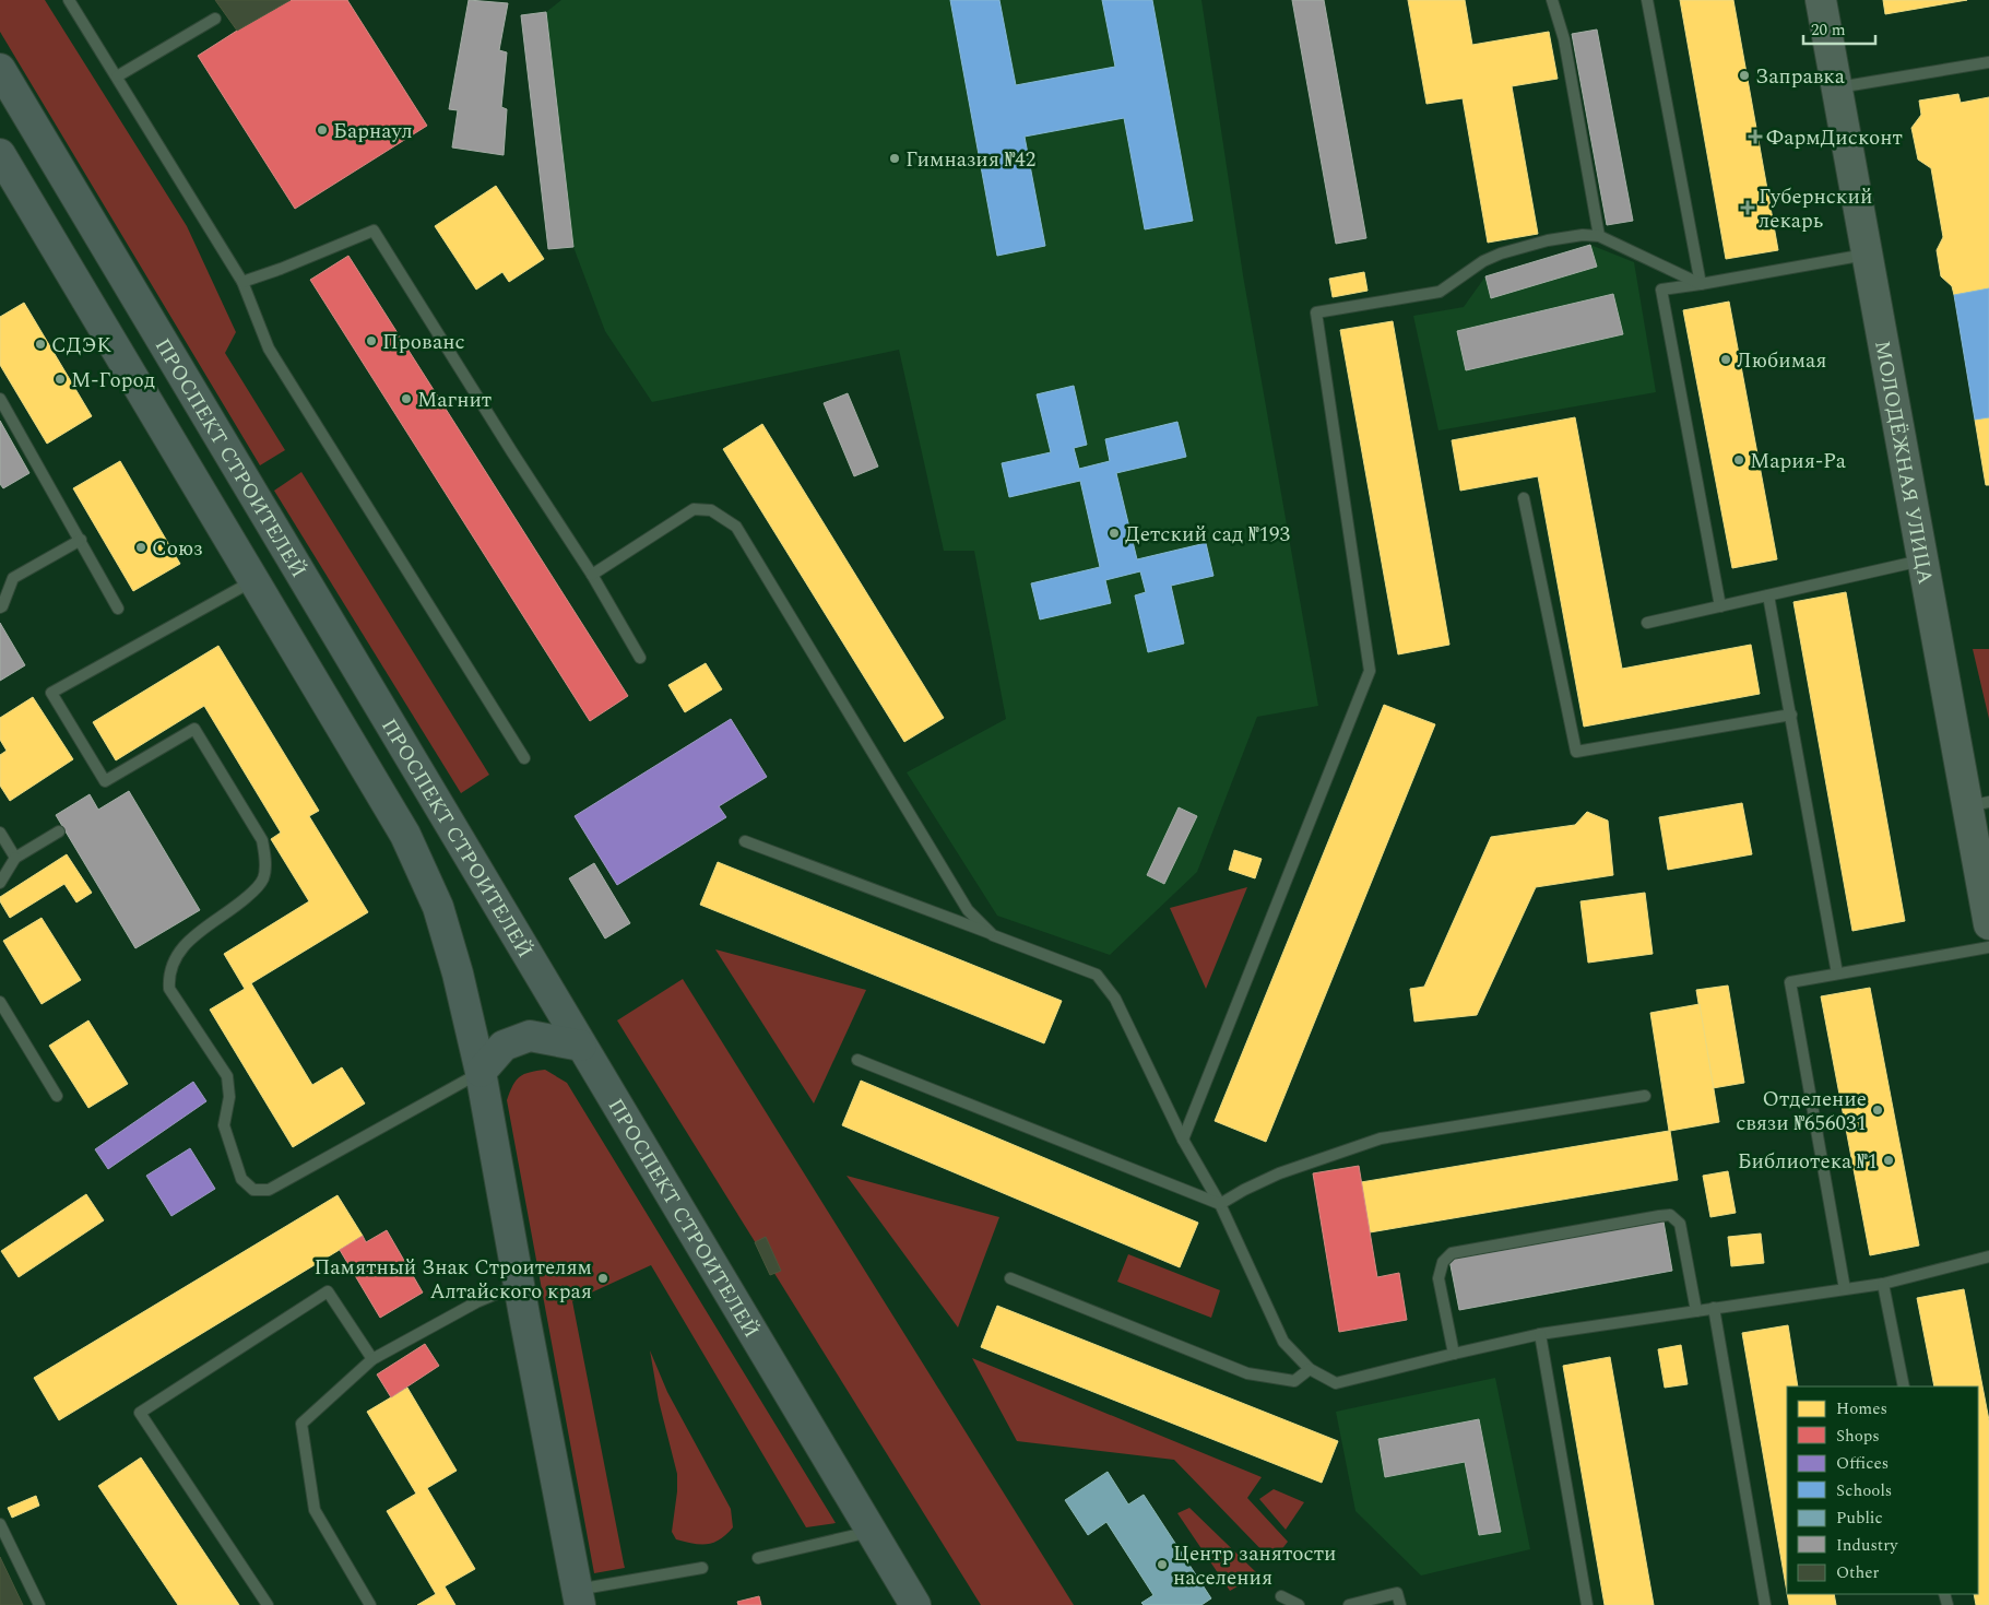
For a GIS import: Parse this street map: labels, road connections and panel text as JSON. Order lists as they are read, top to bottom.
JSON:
{
  "streets": {
    "main road": ["ПРОСПЕКТ СТРОИТЕЛЕЙ"],
    "street": ["МОЛОДЁЖНАЯ УЛИЦА"]
  },
  "places": {
    "other": [
      "Заправка",
      "Барнаул",
      "Гимназия №42",
      "Прованс",
      "СДЭК",
      "Любимая",
      "М-Город",
      "Магнит",
      "Мария-Ра",
      "Детский сад №193",
      "Союз",
      "Отделение связи №656031",
      "Библиотека №1",
      "Памятный Знак Строителям Алтайского края",
      "Центр занятости населения"
    ],
    "health": ["ФармДисконт", "Губернский лекарь"]
  },
  "legend": [
    "Homes",
    "Shops",
    "Offices",
    "Schools",
    "Public",
    "Industry",
    "Other"
  ],
  "scale_bar": "20 m"
}
